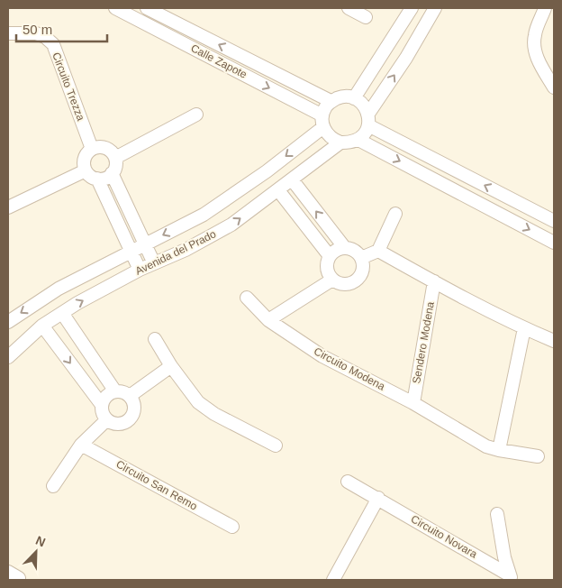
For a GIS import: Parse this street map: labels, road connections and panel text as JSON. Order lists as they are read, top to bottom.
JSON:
{
  "streets": {
    "street": [
      "Calle Zapote",
      "Circuito Trezza",
      "Avenida del Prado",
      "Sendero Modena",
      "Circuito Modena",
      "Circuito San Remo",
      "Circuito Novara"
    ]
  },
  "crossings": [
    ["Calle Zapote", "Avenida del Prado"],
    ["Sendero Modena", "Circuito Modena"]
  ],
  "scale_bar": "50 m",
  "north": "top right"
}
